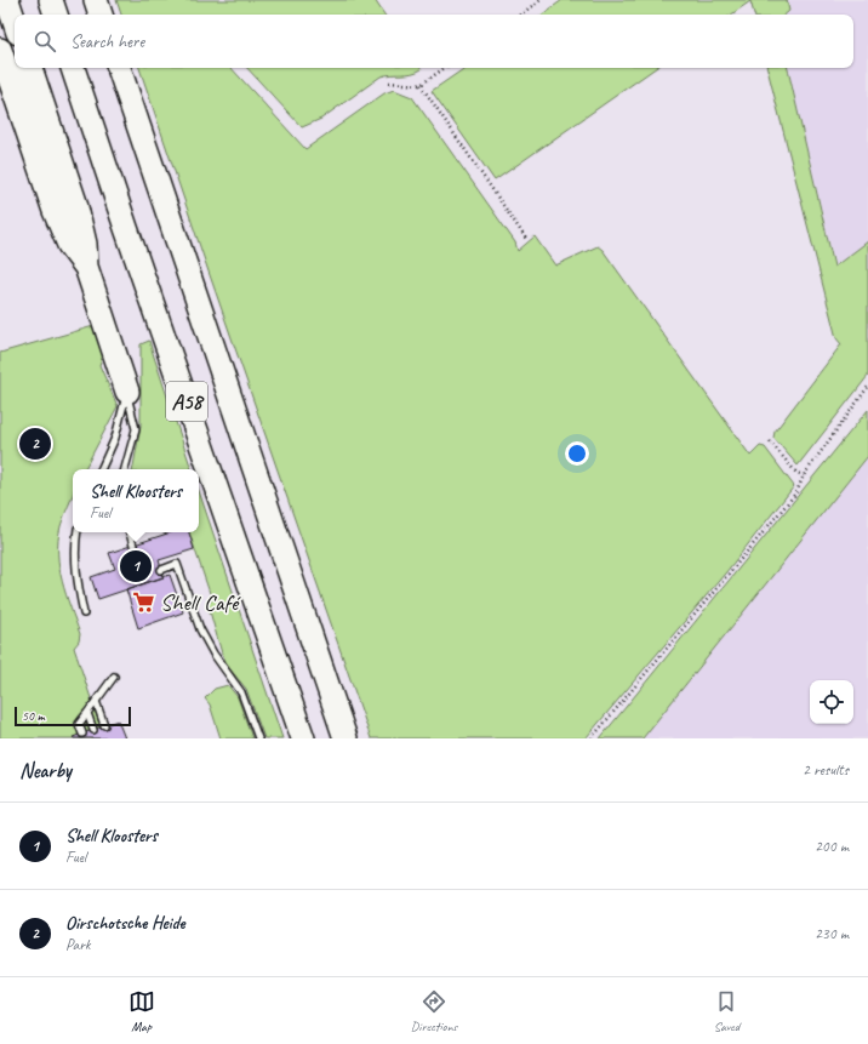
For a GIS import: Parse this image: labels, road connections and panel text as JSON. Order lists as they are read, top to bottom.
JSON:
{
  "streets": {
    "highway": ["A58"]
  },
  "places": {
    "supermarket": ["Shell Café"]
  },
  "scale_bar": "50 m",
  "page": {
    "search": "Search here",
    "pins": ["2", "1"],
    "popup": ["Shell Kloosters", "Fuel"],
    "scale": "50 m",
    "heading": ["Nearby", "2 results"],
    "list": [
      {
        "mark": "1",
        "name": "Shell Kloosters",
        "note": "Fuel",
        "value": "200 m"
      },
      {
        "mark": "2",
        "name": "Oirschotsche Heide",
        "note": "Park",
        "value": "230 m"
      }
    ],
    "nav": ["Map", "Directions", "Saved"]
  }
}
